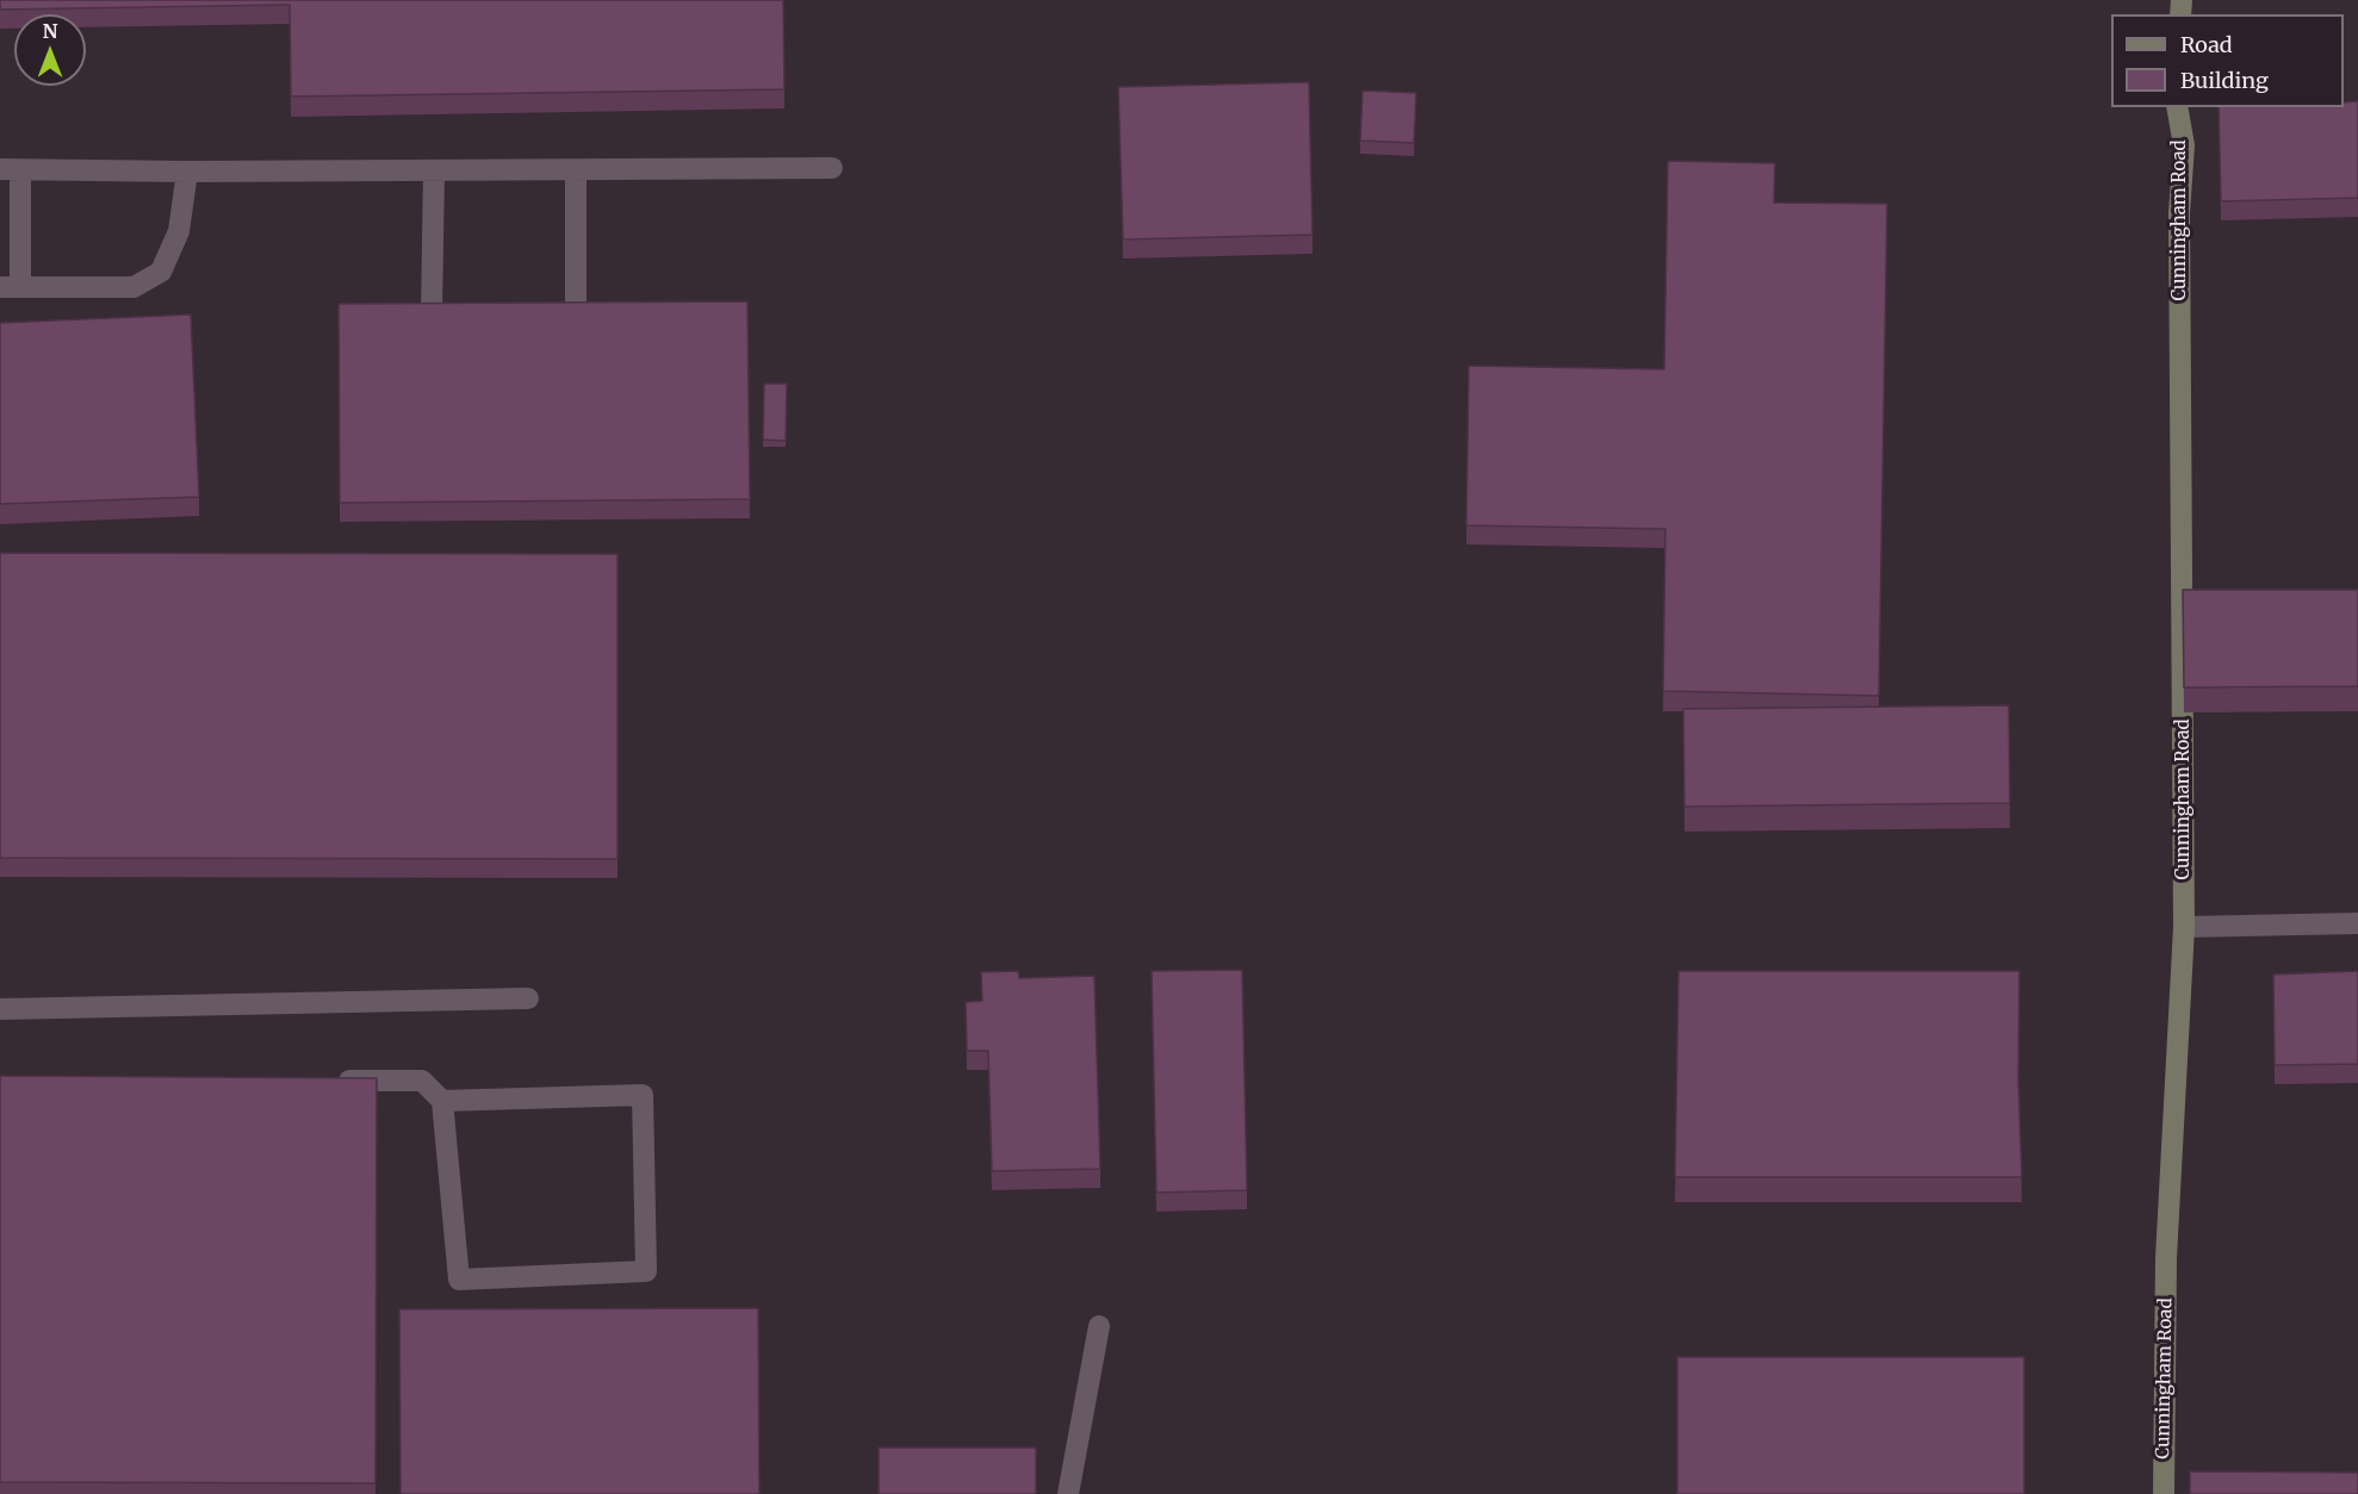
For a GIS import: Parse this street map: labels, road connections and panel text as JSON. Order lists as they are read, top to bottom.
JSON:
{
  "streets": {
    "street": ["Cunningham Road"]
  },
  "legend": ["Road", "Building"],
  "north": "top"
}
